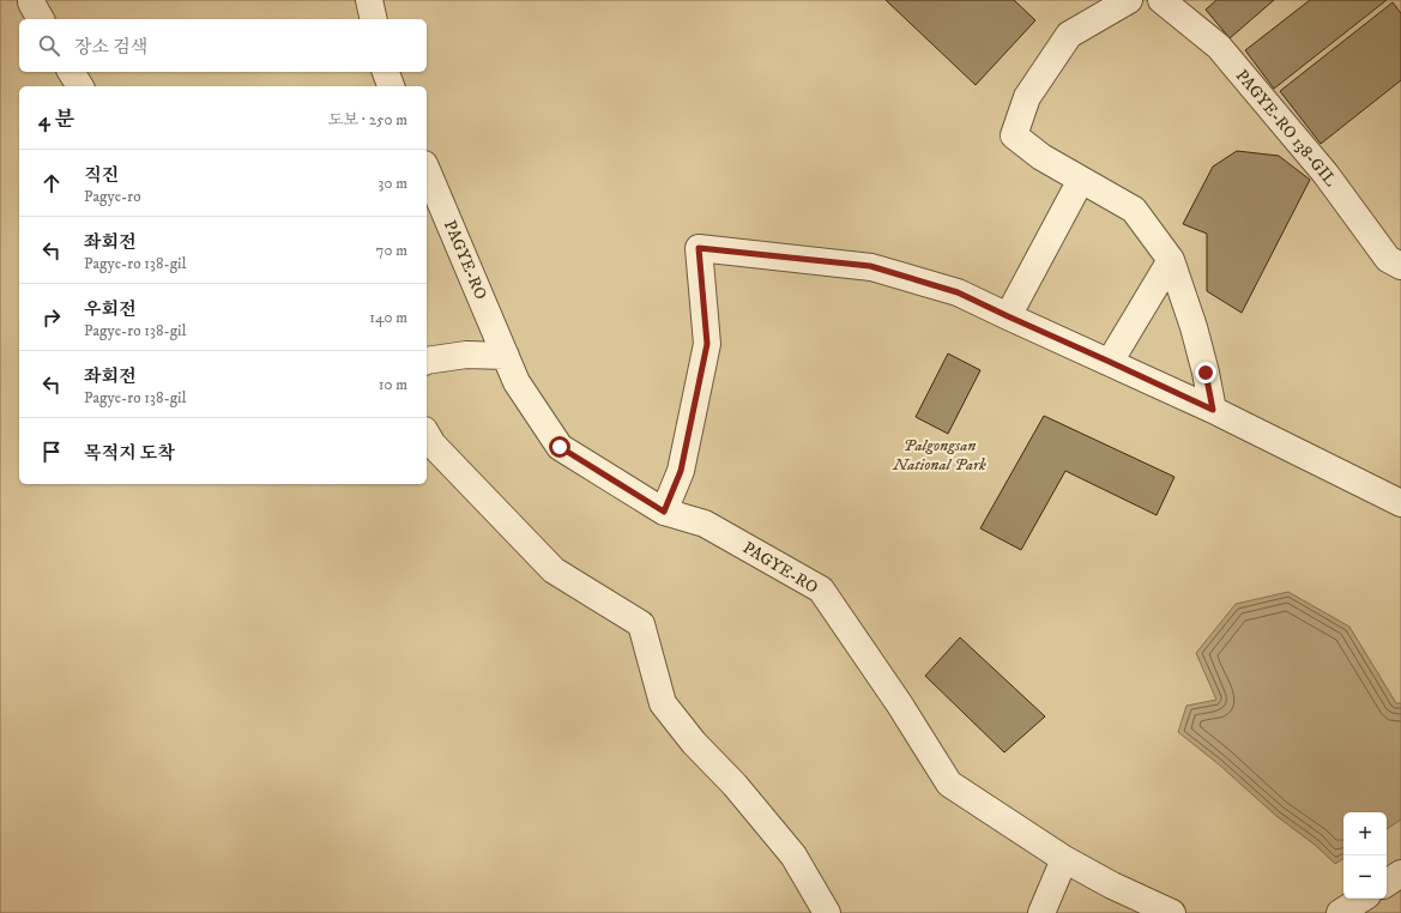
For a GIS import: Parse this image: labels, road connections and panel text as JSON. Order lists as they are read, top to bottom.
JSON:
{
  "streets": {
    "street": ["PAGYE-RO 138-GIL", "PAGYE-RO"]
  },
  "parks": ["Palgongsan National Park"],
  "page": {
    "search": "장소 검색",
    "heading": ["4 분", "도보 · 250 m"],
    "list": [
      ["직진", "Pagye-ro", "30 m"],
      ["좌회전", "Pagye-ro 138-gil", "70 m"],
      ["우회전", "Pagye-ro 138-gil", "140 m"],
      ["좌회전", "Pagye-ro 138-gil", "10 m"],
      "목적지 도착"
    ],
    "map_buttons": ["+", "−"]
  }
}
